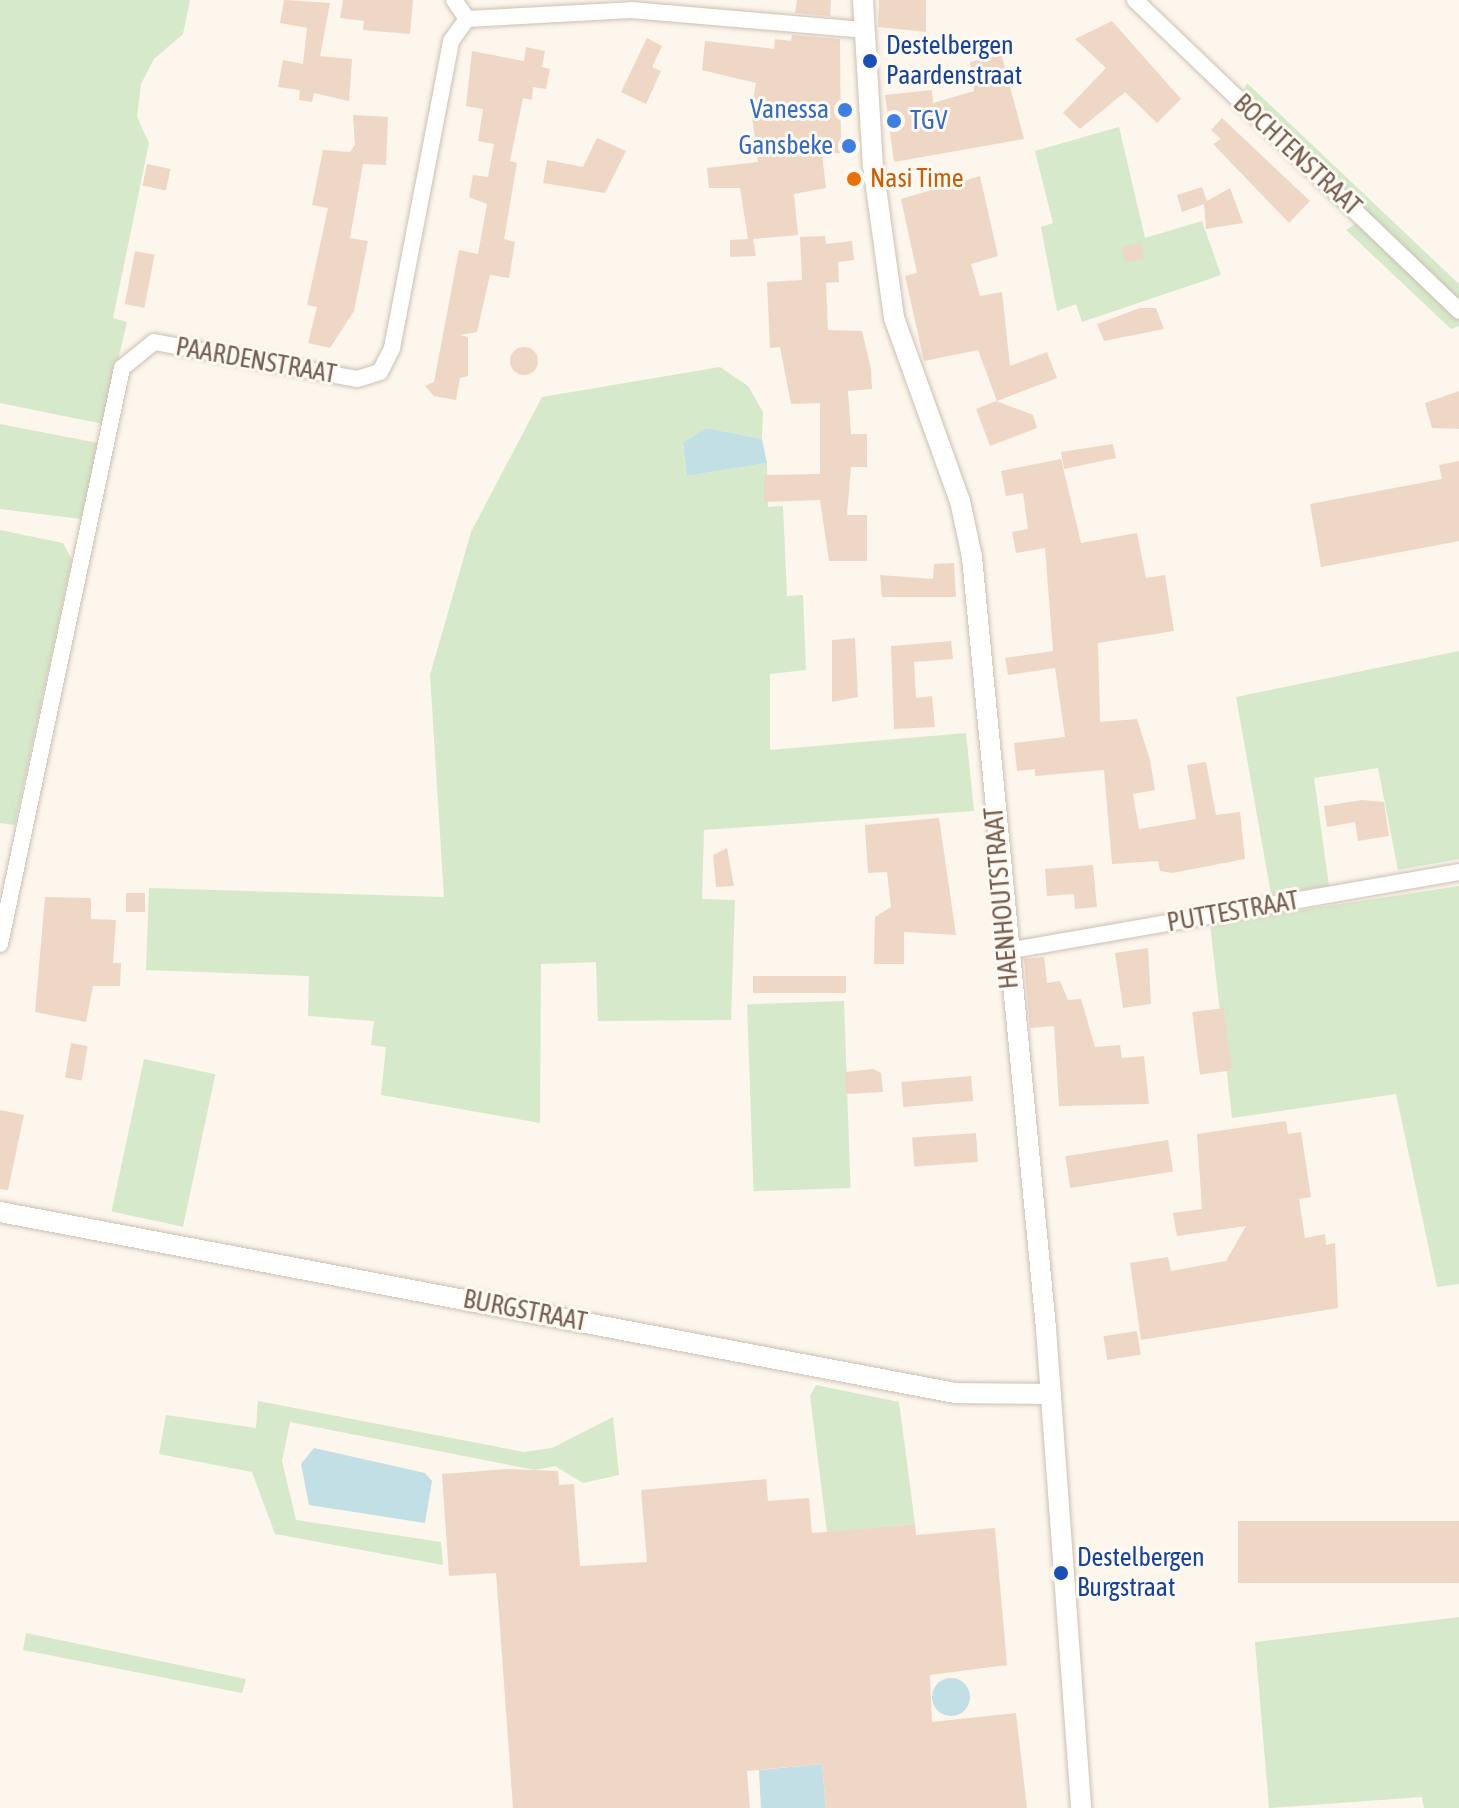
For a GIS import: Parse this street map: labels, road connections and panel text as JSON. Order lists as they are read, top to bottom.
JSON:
{
  "streets": {
    "street": [
      "BOCHTENSTRAAT",
      "PAARDENSTRAAT",
      "HAENHOUTSTRAAT",
      "PUTTESTRAAT",
      "BURGSTRAAT"
    ]
  },
  "crossings": [
    ["HAENHOUTSTRAAT", "PUTTESTRAAT"],
    ["HAENHOUTSTRAAT", "BURGSTRAAT"]
  ],
  "places": [
    "Destelbergen Paardenstraat",
    "Vanessa",
    "TGV",
    "Gansbeke",
    "Nasi Time",
    "Destelbergen Burgstraat"
  ]
}
